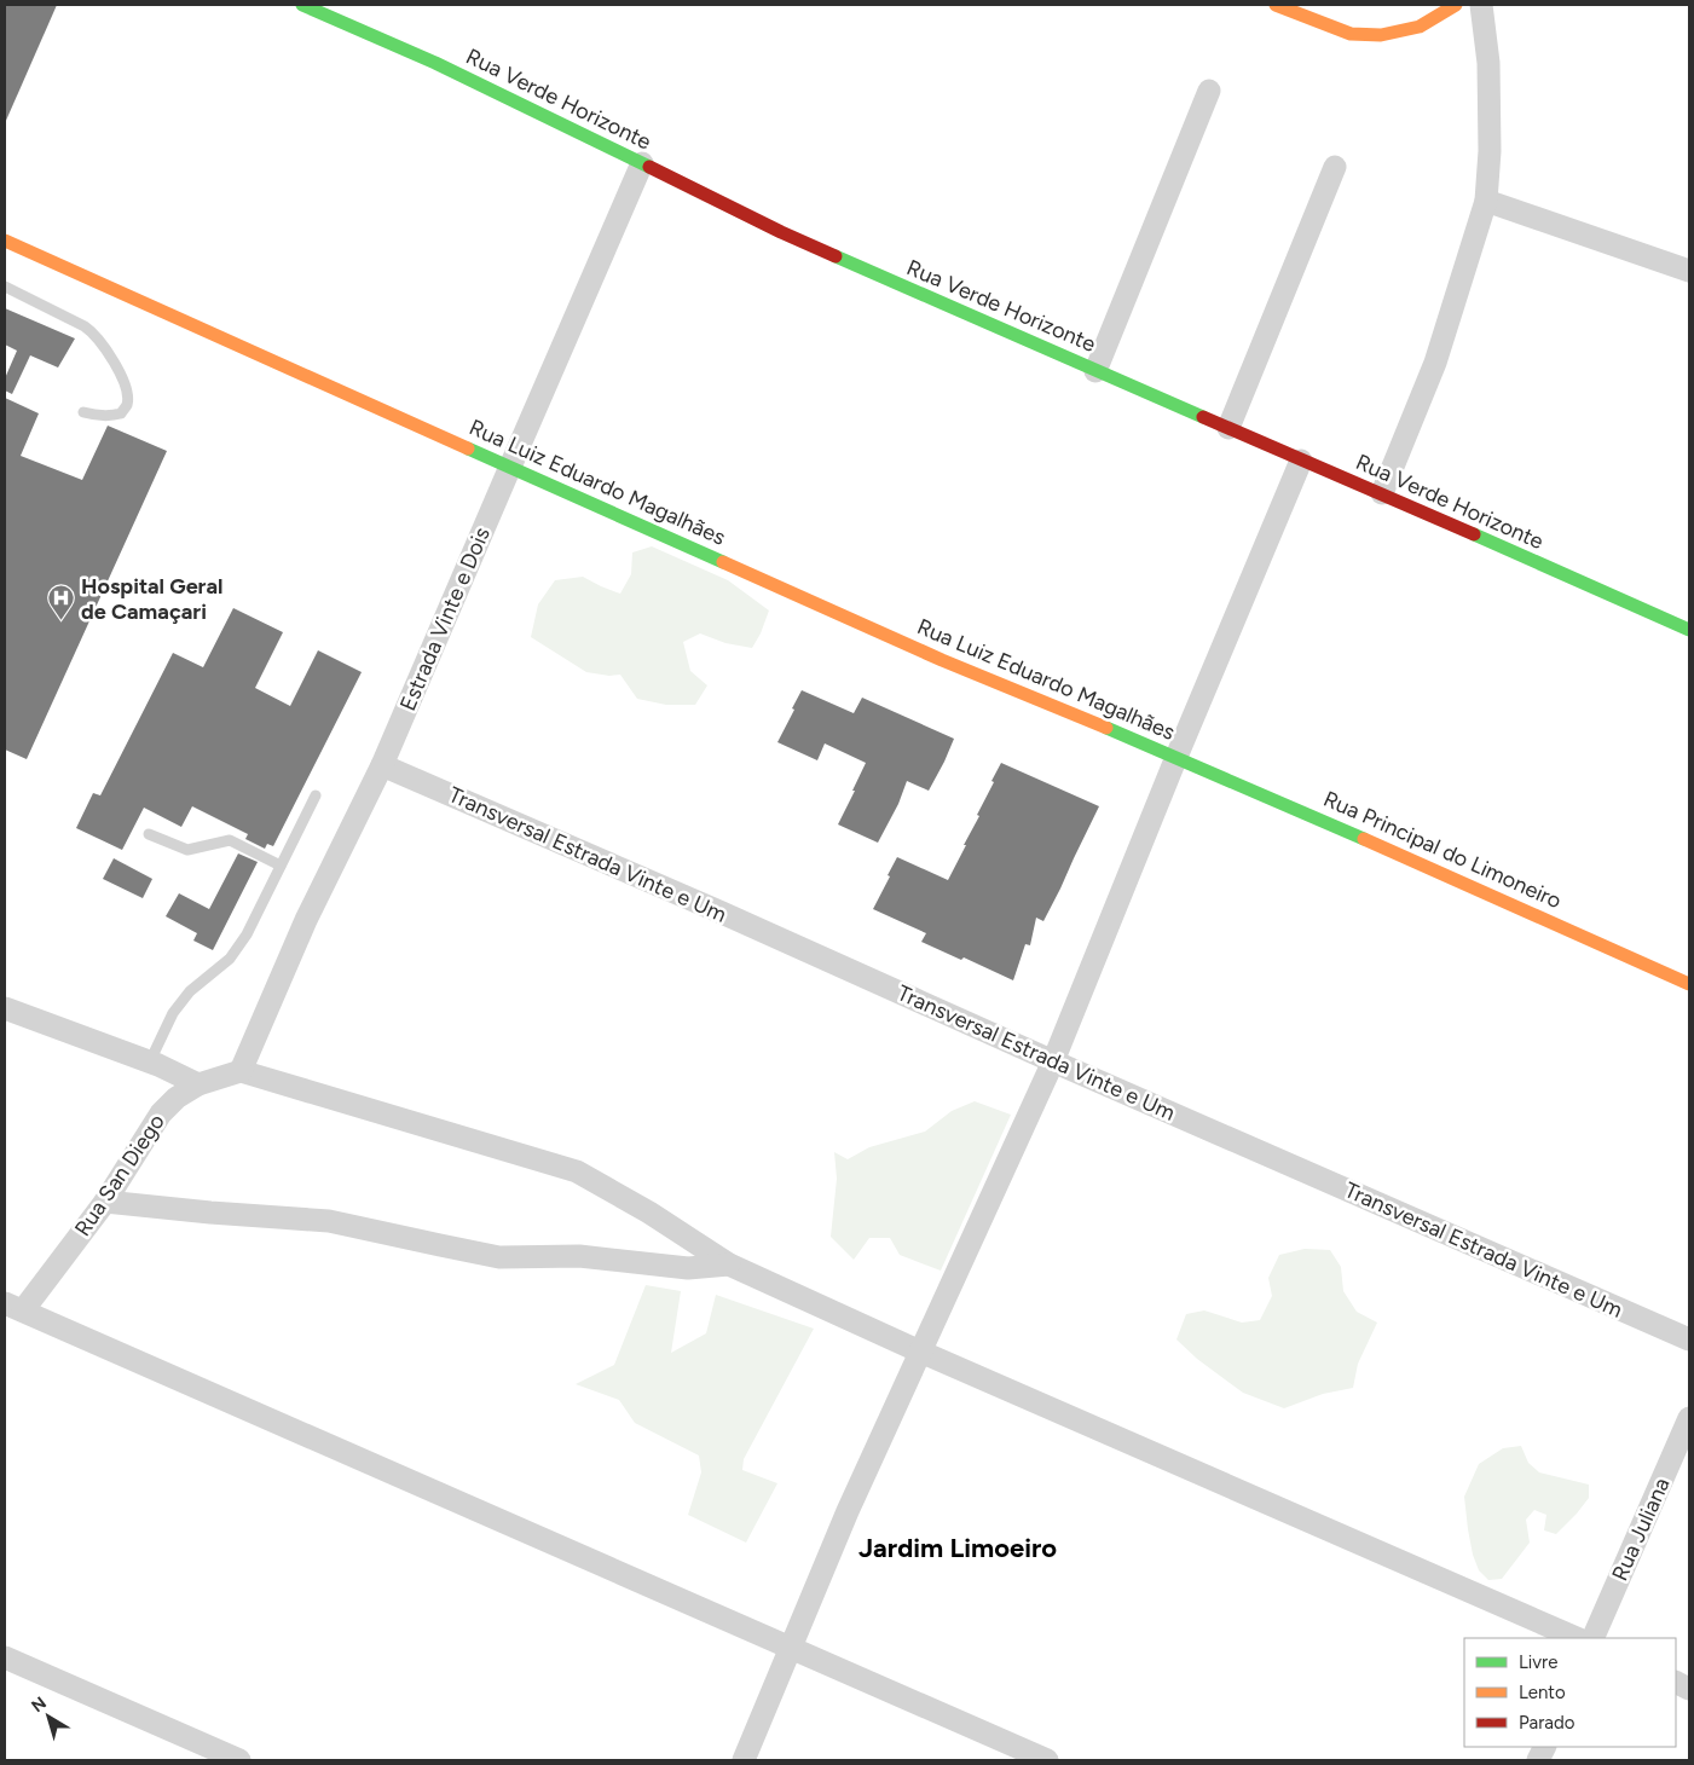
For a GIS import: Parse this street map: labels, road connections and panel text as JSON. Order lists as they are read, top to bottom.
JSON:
{
  "streets": {
    "street": [
      "Rua Verde Horizonte",
      "Rua Luiz Eduardo Magalhães",
      "Estrada Vinte e Dois",
      "Rua Principal do Limoneiro",
      "Transversal Estrada Vinte e Um",
      "Rua San Diego",
      "Rua Juliana"
    ]
  },
  "crossings": [
    ["Rua Verde Horizonte", "Estrada Vinte e Dois"],
    ["Rua Luiz Eduardo Magalhães", "Estrada Vinte e Dois"],
    ["Rua Luiz Eduardo Magalhães", "Rua Principal do Limoneiro"],
    ["Estrada Vinte e Dois", "Transversal Estrada Vinte e Um"],
    ["Estrada Vinte e Dois", "Rua San Diego"]
  ],
  "districts": ["Jardim Limoeiro"],
  "places": {
    "hospital": ["Hospital Geral de Camaçari"]
  },
  "legend": ["Livre", "Lento", "Parado"],
  "north": "top left"
}
